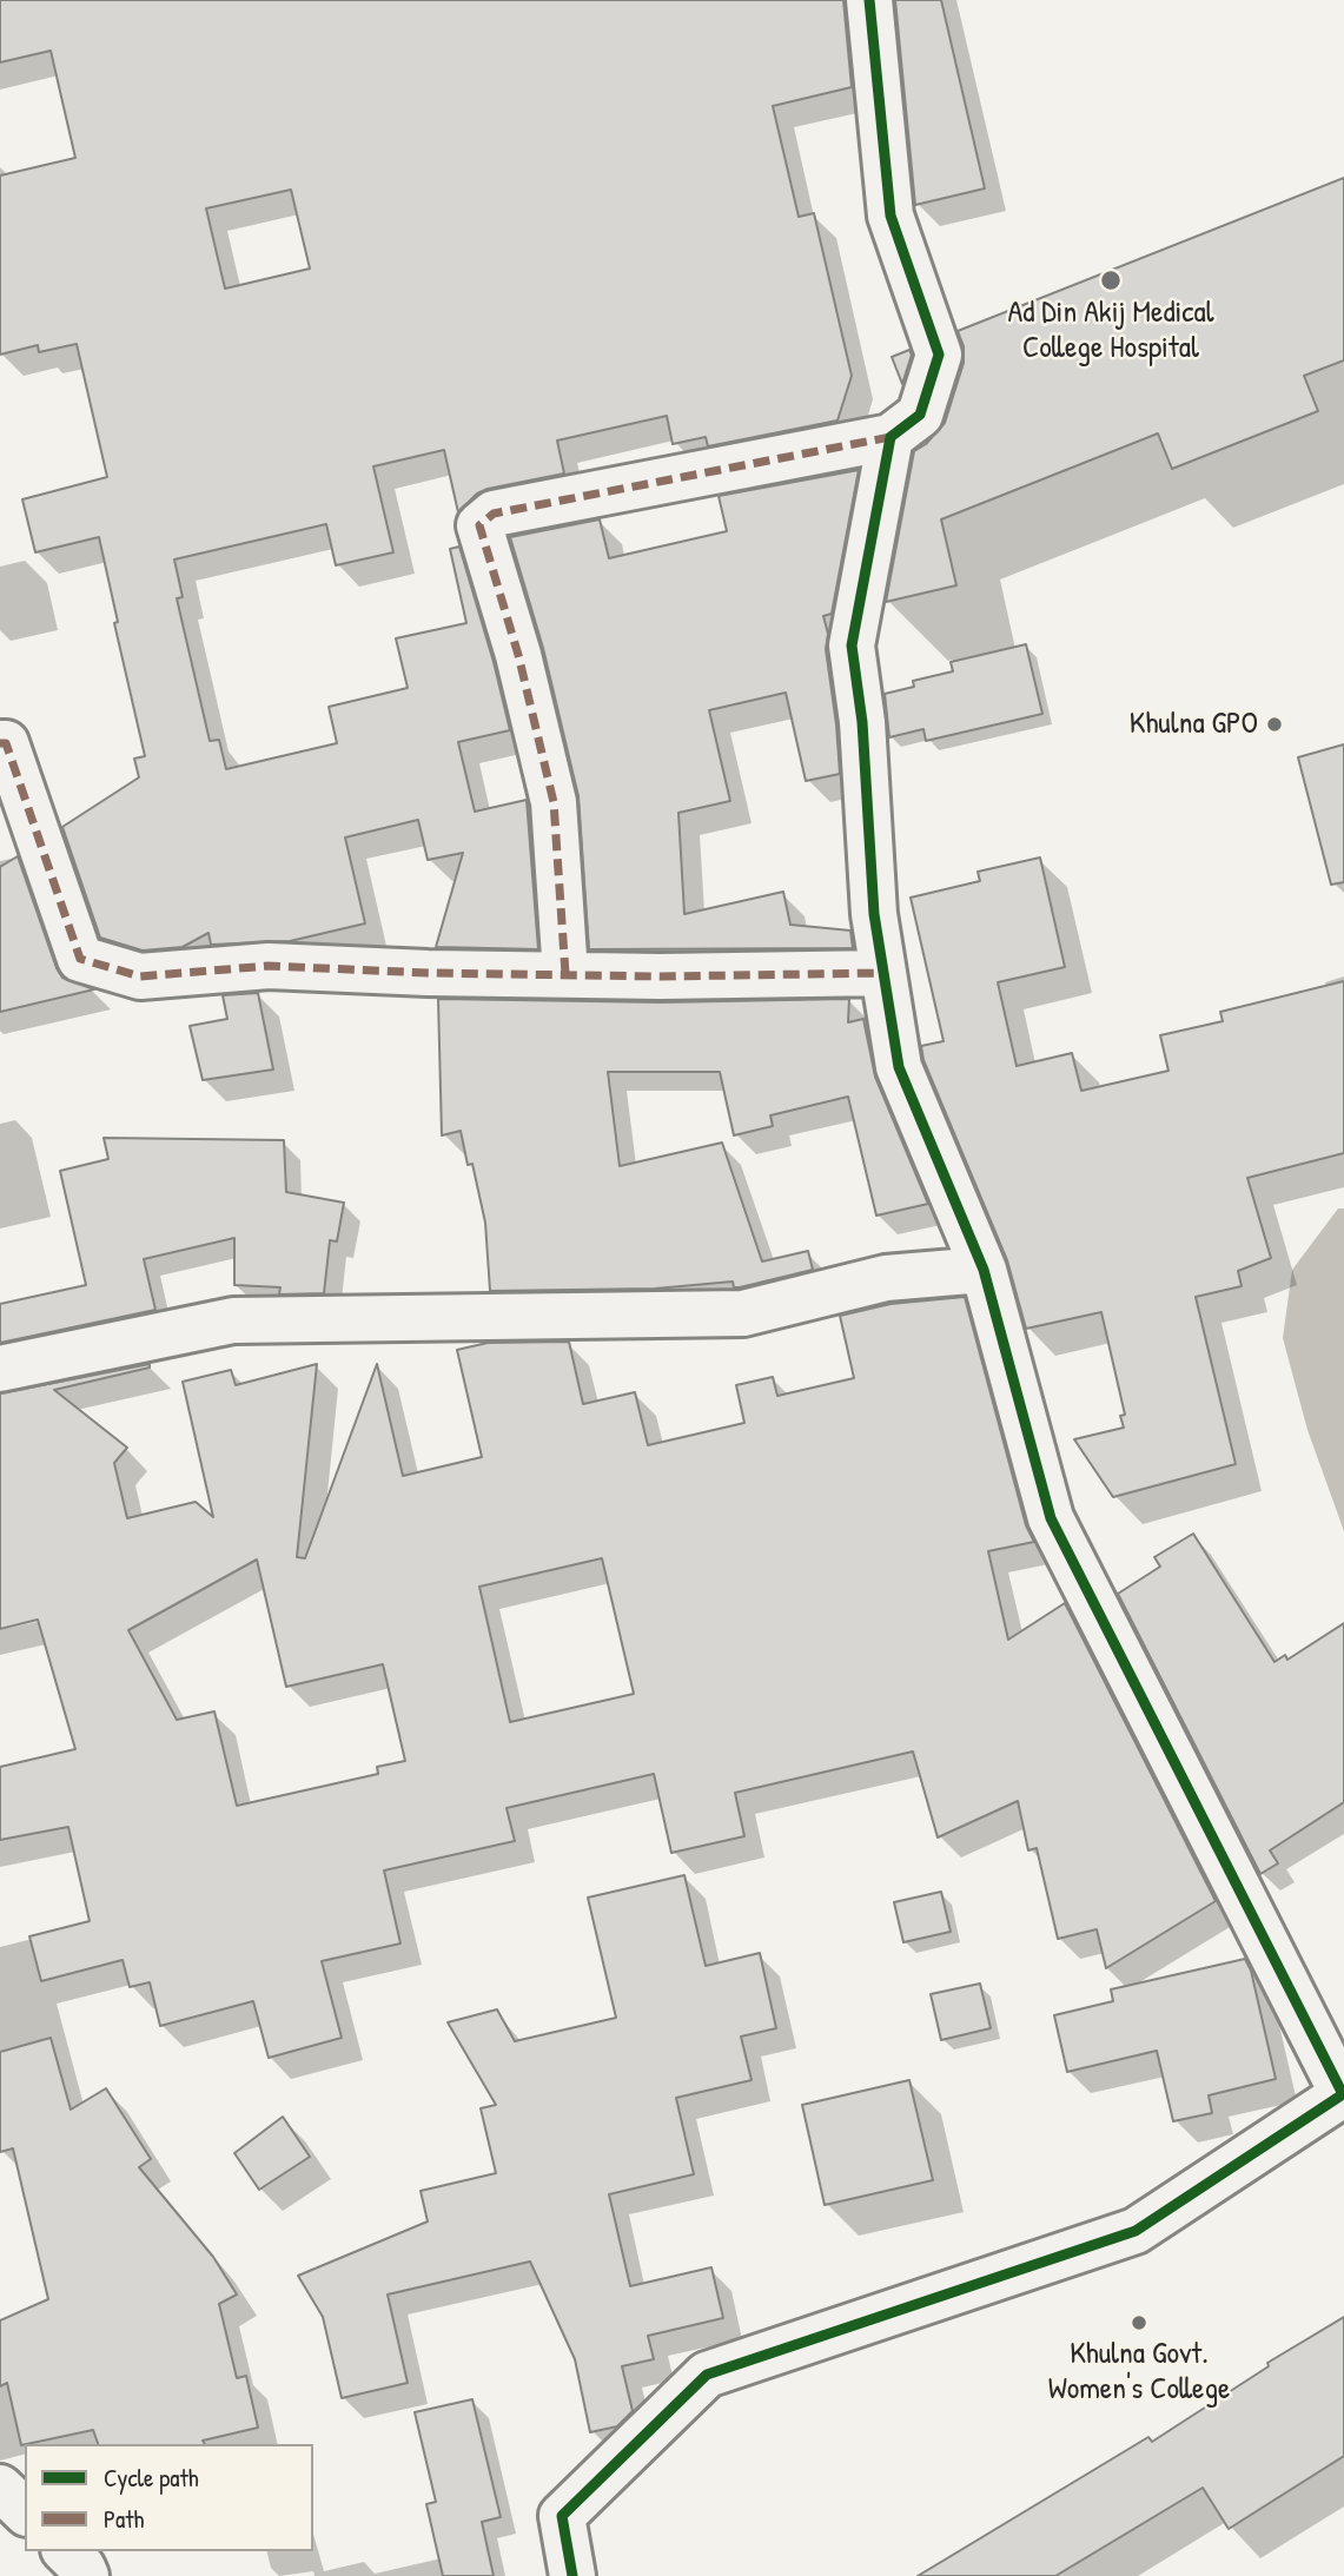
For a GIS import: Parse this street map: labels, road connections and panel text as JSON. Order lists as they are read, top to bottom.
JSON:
{
  "places": ["Ad Din Akij Medical College Hospital", "Khulna GPO", "Khulna Govt. Women's College"],
  "legend": ["Cycle path", "Path"]
}
